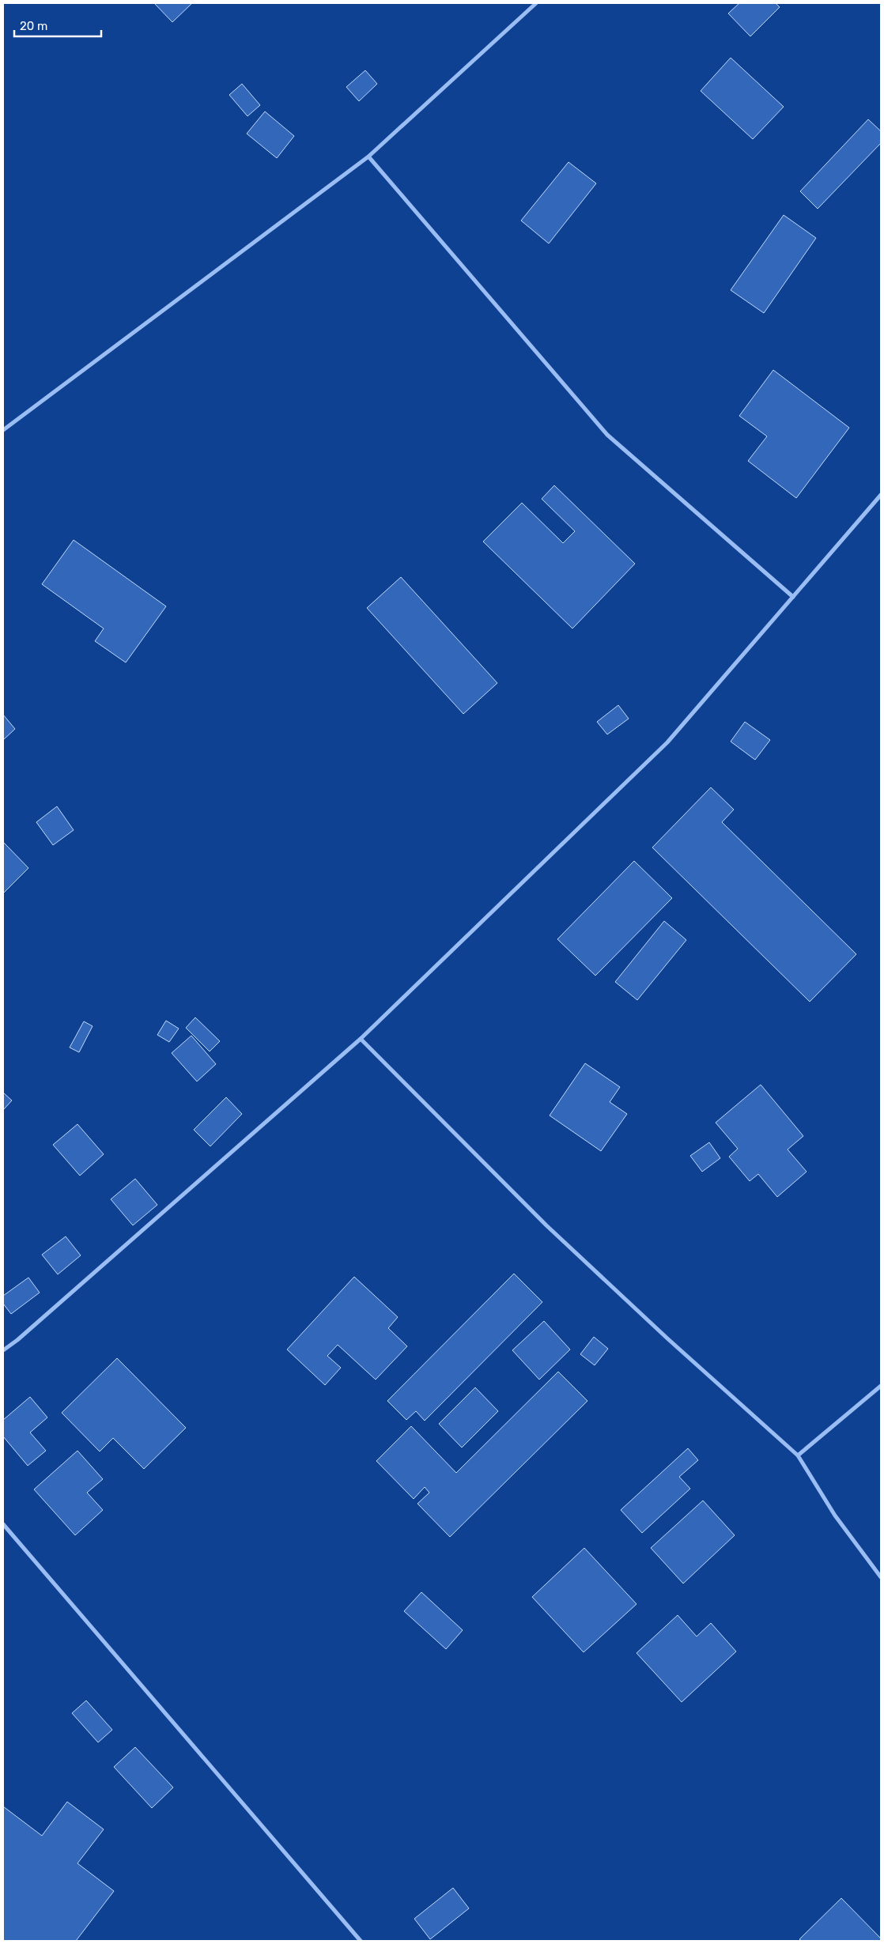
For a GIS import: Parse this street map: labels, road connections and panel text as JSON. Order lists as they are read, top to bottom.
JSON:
{
  "scale_bar": "20 m"
}
